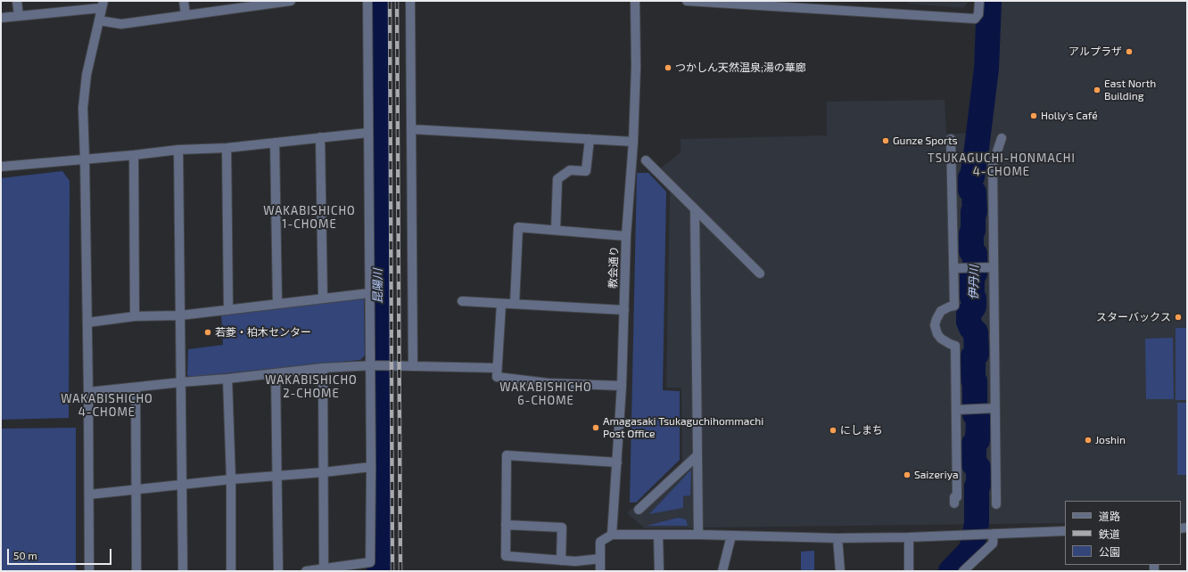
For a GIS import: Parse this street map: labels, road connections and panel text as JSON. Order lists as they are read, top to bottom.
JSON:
{
  "streets": {
    "street": ["教会通り"]
  },
  "districts": [
    "TSUKAGUCHI-HONMACHI 4-CHOME",
    "WAKABISHICHO 1-CHOME",
    "WAKABISHICHO 2-CHOME",
    "WAKABISHICHO 6-CHOME",
    "WAKABISHICHO 4-CHOME"
  ],
  "water": ["伊丹川", "昆陽川"],
  "places": [
    "アルプラザ",
    "つかしん天然温泉;湯の華廊",
    "East North Building",
    "Holly's Café",
    "Gunze Sports",
    "スターバックス",
    "若菱・柏木センター",
    "Amagasaki Tsukaguchihommachi Post Office",
    "にしまち",
    "Joshin",
    "Saizeriya"
  ],
  "legend": ["道路", "鉄道", "公園"],
  "scale_bar": "50 m"
}
